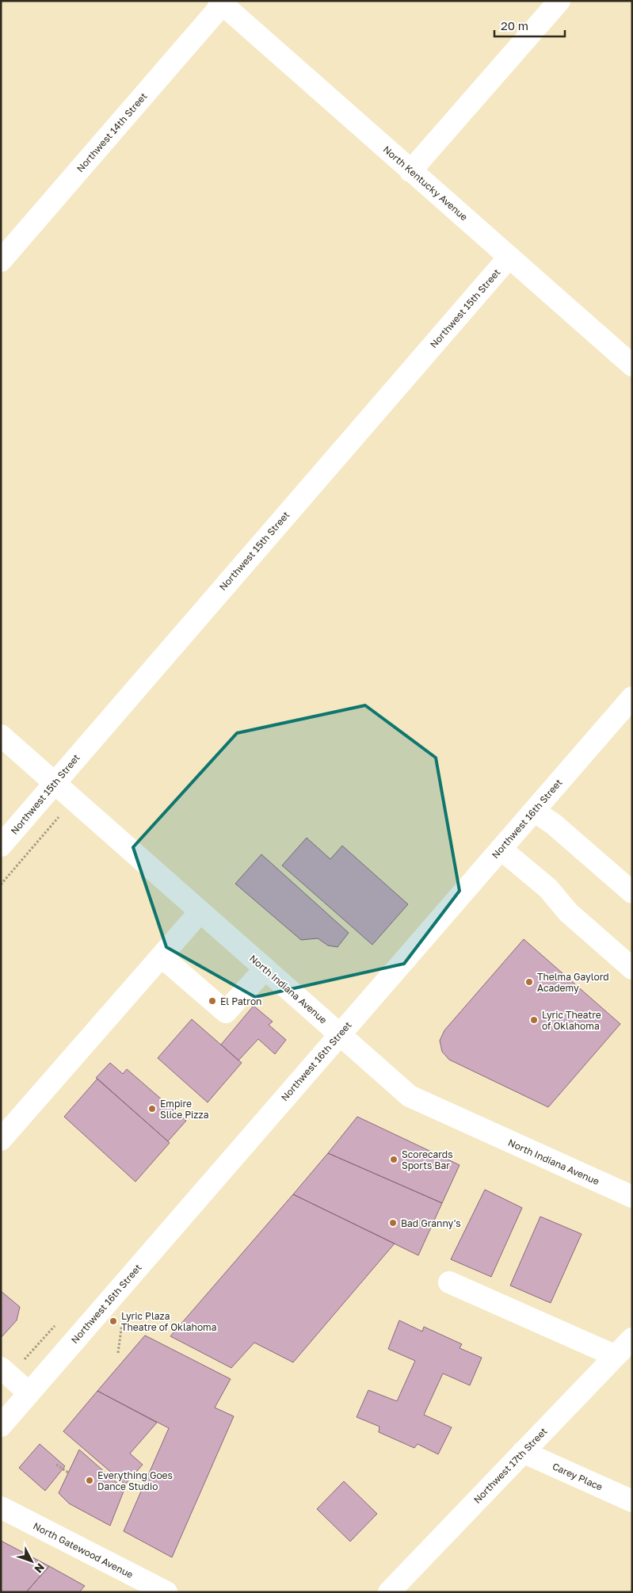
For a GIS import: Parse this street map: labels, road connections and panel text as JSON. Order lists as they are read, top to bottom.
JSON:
{
  "streets": {
    "street": [
      "Northwest 14th Street",
      "North Kentucky Avenue",
      "Northwest 15th Street",
      "Northwest 16th Street",
      "North Indiana Avenue",
      "Northwest 17th Street",
      "Carey Place",
      "North Gatewood Avenue"
    ]
  },
  "crossings": [
    ["Northwest 14th Street", "North Kentucky Avenue"],
    ["North Kentucky Avenue", "Northwest 15th Street"],
    ["Northwest 15th Street", "North Indiana Avenue"],
    ["Northwest 16th Street", "North Indiana Avenue"],
    ["Northwest 17th Street", "Carey Place"]
  ],
  "places": [
    "Thelma Gaylord Academy",
    "El Patron",
    "Lyric Theatre of Oklahoma",
    "Empire Slice Pizza",
    "Scorecards Sports Bar",
    "Bad Granny's",
    "Lyric Plaza Theatre of Oklahoma",
    "Everything Goes Dance Studio"
  ],
  "scale_bar": "20 m",
  "north": "bottom right"
}
